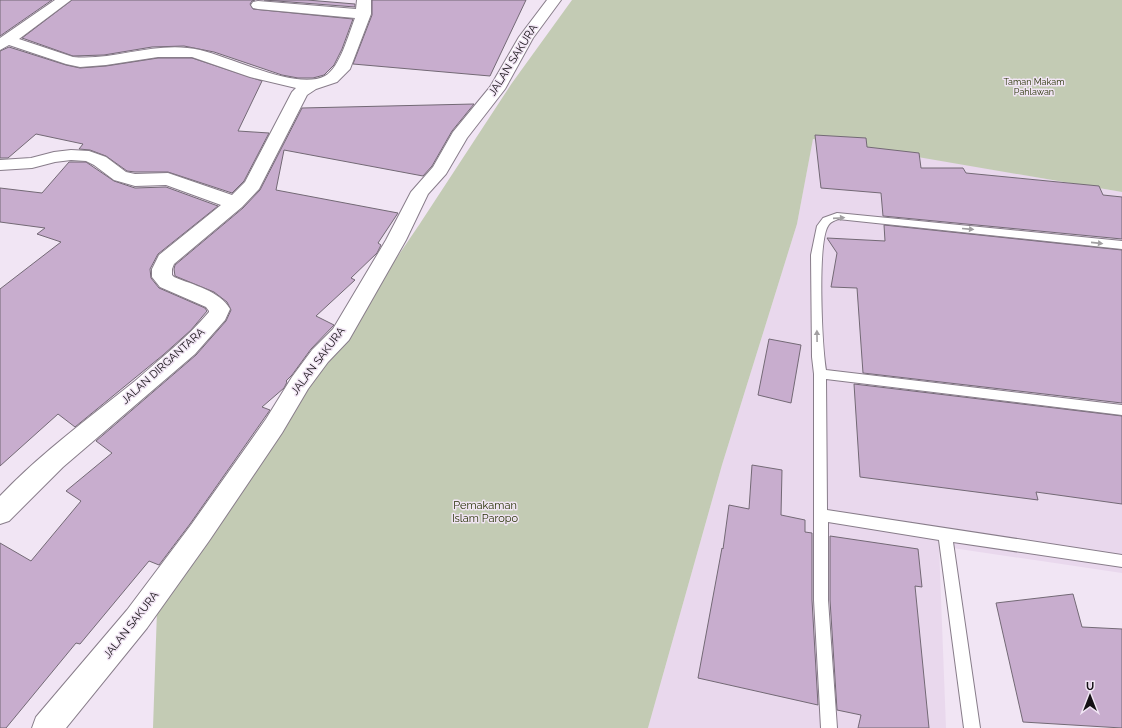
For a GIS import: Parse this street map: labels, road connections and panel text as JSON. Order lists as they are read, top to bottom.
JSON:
{
  "streets": {
    "street": ["JALAN SAKURA", "JALAN DIRGANTARA"]
  },
  "parks": ["Taman Makam Pahlawan", "Pemakaman Islam Paropo"],
  "north": "top"
}
